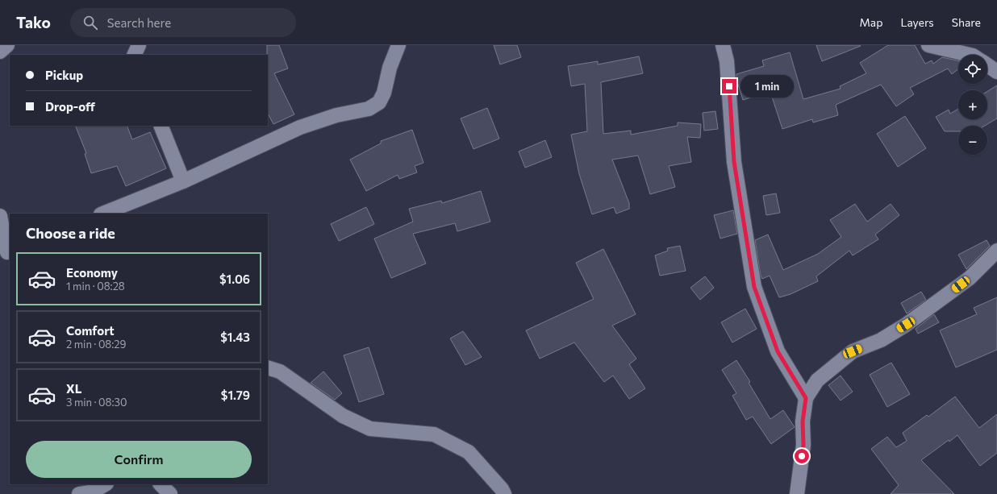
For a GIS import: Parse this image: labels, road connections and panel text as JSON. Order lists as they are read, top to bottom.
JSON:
{
  "page": {
    "header": "Tako",
    "search": "Search here",
    "nav": ["Map", "Layers", "Share"],
    "map_buttons": ["+", "−"],
    "banner": ["Pickup", "Drop-off"],
    "bubble": "1 min",
    "heading": "Choose a ride",
    "list": [
      {
        "name": "Economy",
        "note": "1 min · 08:28",
        "value": "$1.06"
      },
      {
        "name": "Comfort",
        "note": "2 min · 08:29",
        "value": "$1.43"
      },
      {
        "name": "XL",
        "note": "3 min · 08:30",
        "value": "$1.79"
      }
    ],
    "buttons": "Confirm"
  }
}
